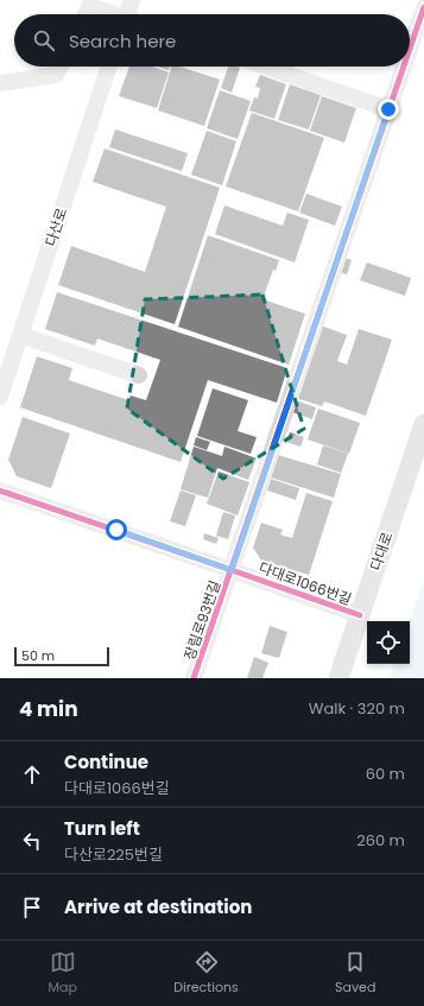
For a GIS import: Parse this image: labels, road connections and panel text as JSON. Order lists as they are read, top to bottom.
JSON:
{
  "streets": {
    "main road": ["다대로"],
    "street": ["다산로", "다대로1066번길", "장림로93번길"]
  },
  "crossings": [
    ["다대로", "다대로1066번길"],
    ["다대로1066번길", "장림로93번길"]
  ],
  "scale_bar": "50 m",
  "page": {
    "search": "Search here",
    "scale": "50 m",
    "heading": ["4 min", "Walk · 320 m"],
    "list": [
      ["Continue", "다대로1066번길", "60 m"],
      ["Turn left", "다산로225번길", "260 m"],
      "Arrive at destination"
    ],
    "nav": ["Map", "Directions", "Saved"]
  }
}
